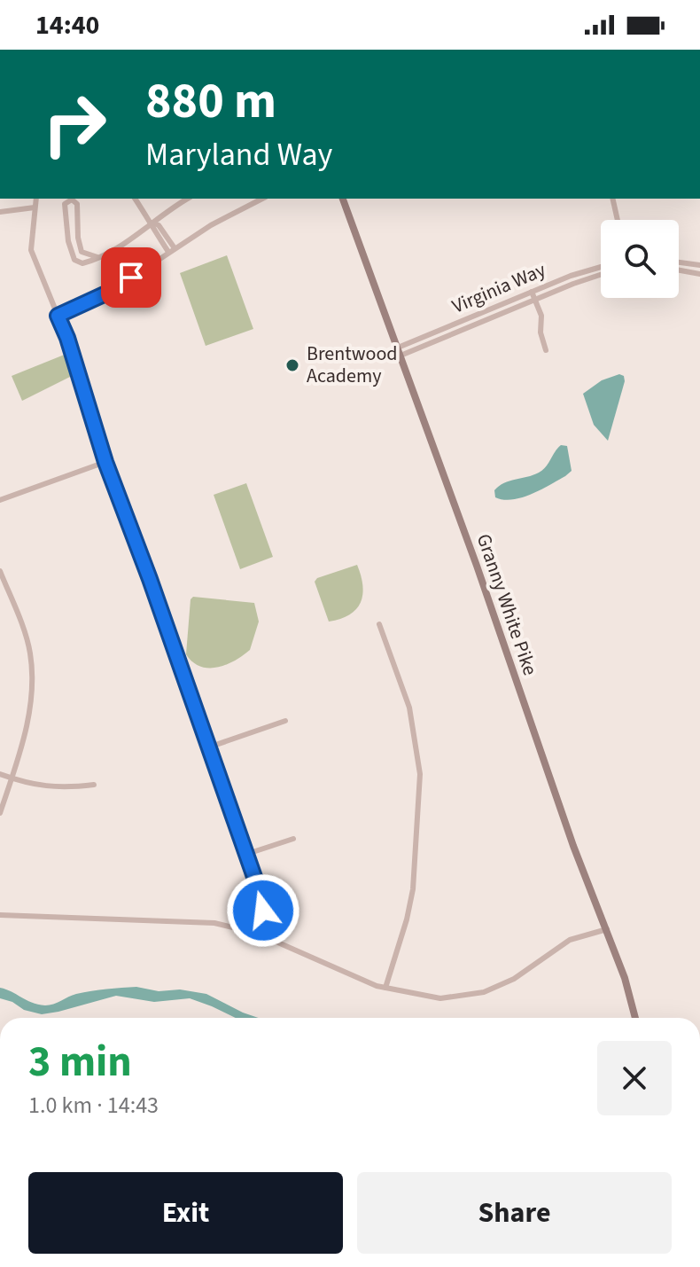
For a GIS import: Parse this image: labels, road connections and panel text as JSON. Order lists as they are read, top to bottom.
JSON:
{
  "streets": {
    "main road": ["Granny White Pike"],
    "street": ["Virginia Way"]
  },
  "crossings": [
    ["Virginia Way", "Granny White Pike"]
  ],
  "places": ["Brentwood Academy"],
  "page": {
    "status": "14:40",
    "turn": ["880 m", "Maryland Way"],
    "heading": ["3 min", "1.0 km · 14:43"],
    "buttons": ["Exit", "Share"]
  }
}
